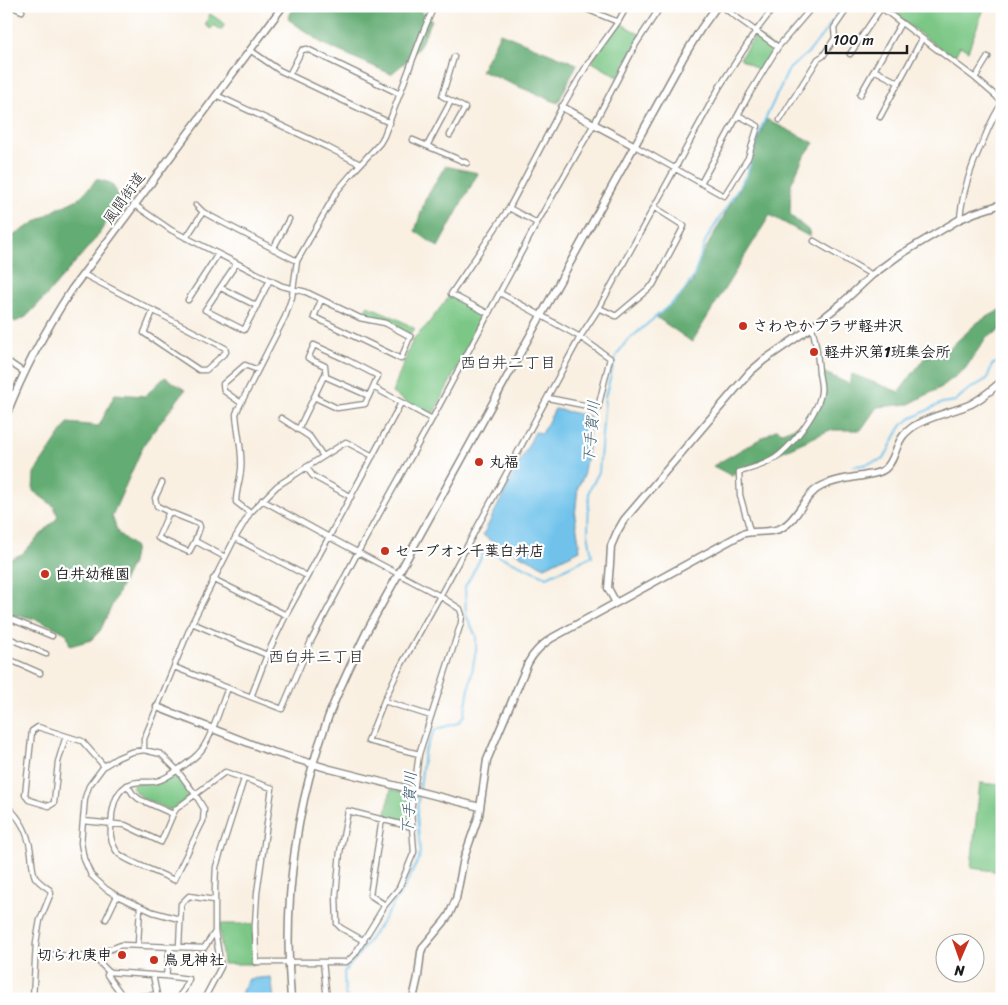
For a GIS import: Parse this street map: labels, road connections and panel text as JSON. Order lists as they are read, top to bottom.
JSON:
{
  "streets": {
    "street": ["風間街道"]
  },
  "districts": ["西白井二丁目", "西白井三丁目"],
  "water": ["下手賀川"],
  "places": [
    "さわやかプラザ軽井沢",
    "軽井沢第1班集会所",
    "丸福",
    "セーブオン千葉白井店",
    "白井幼稚園",
    "切られ庚申",
    "鳥見神社"
  ],
  "scale_bar": "100 m",
  "north": "bottom"
}
